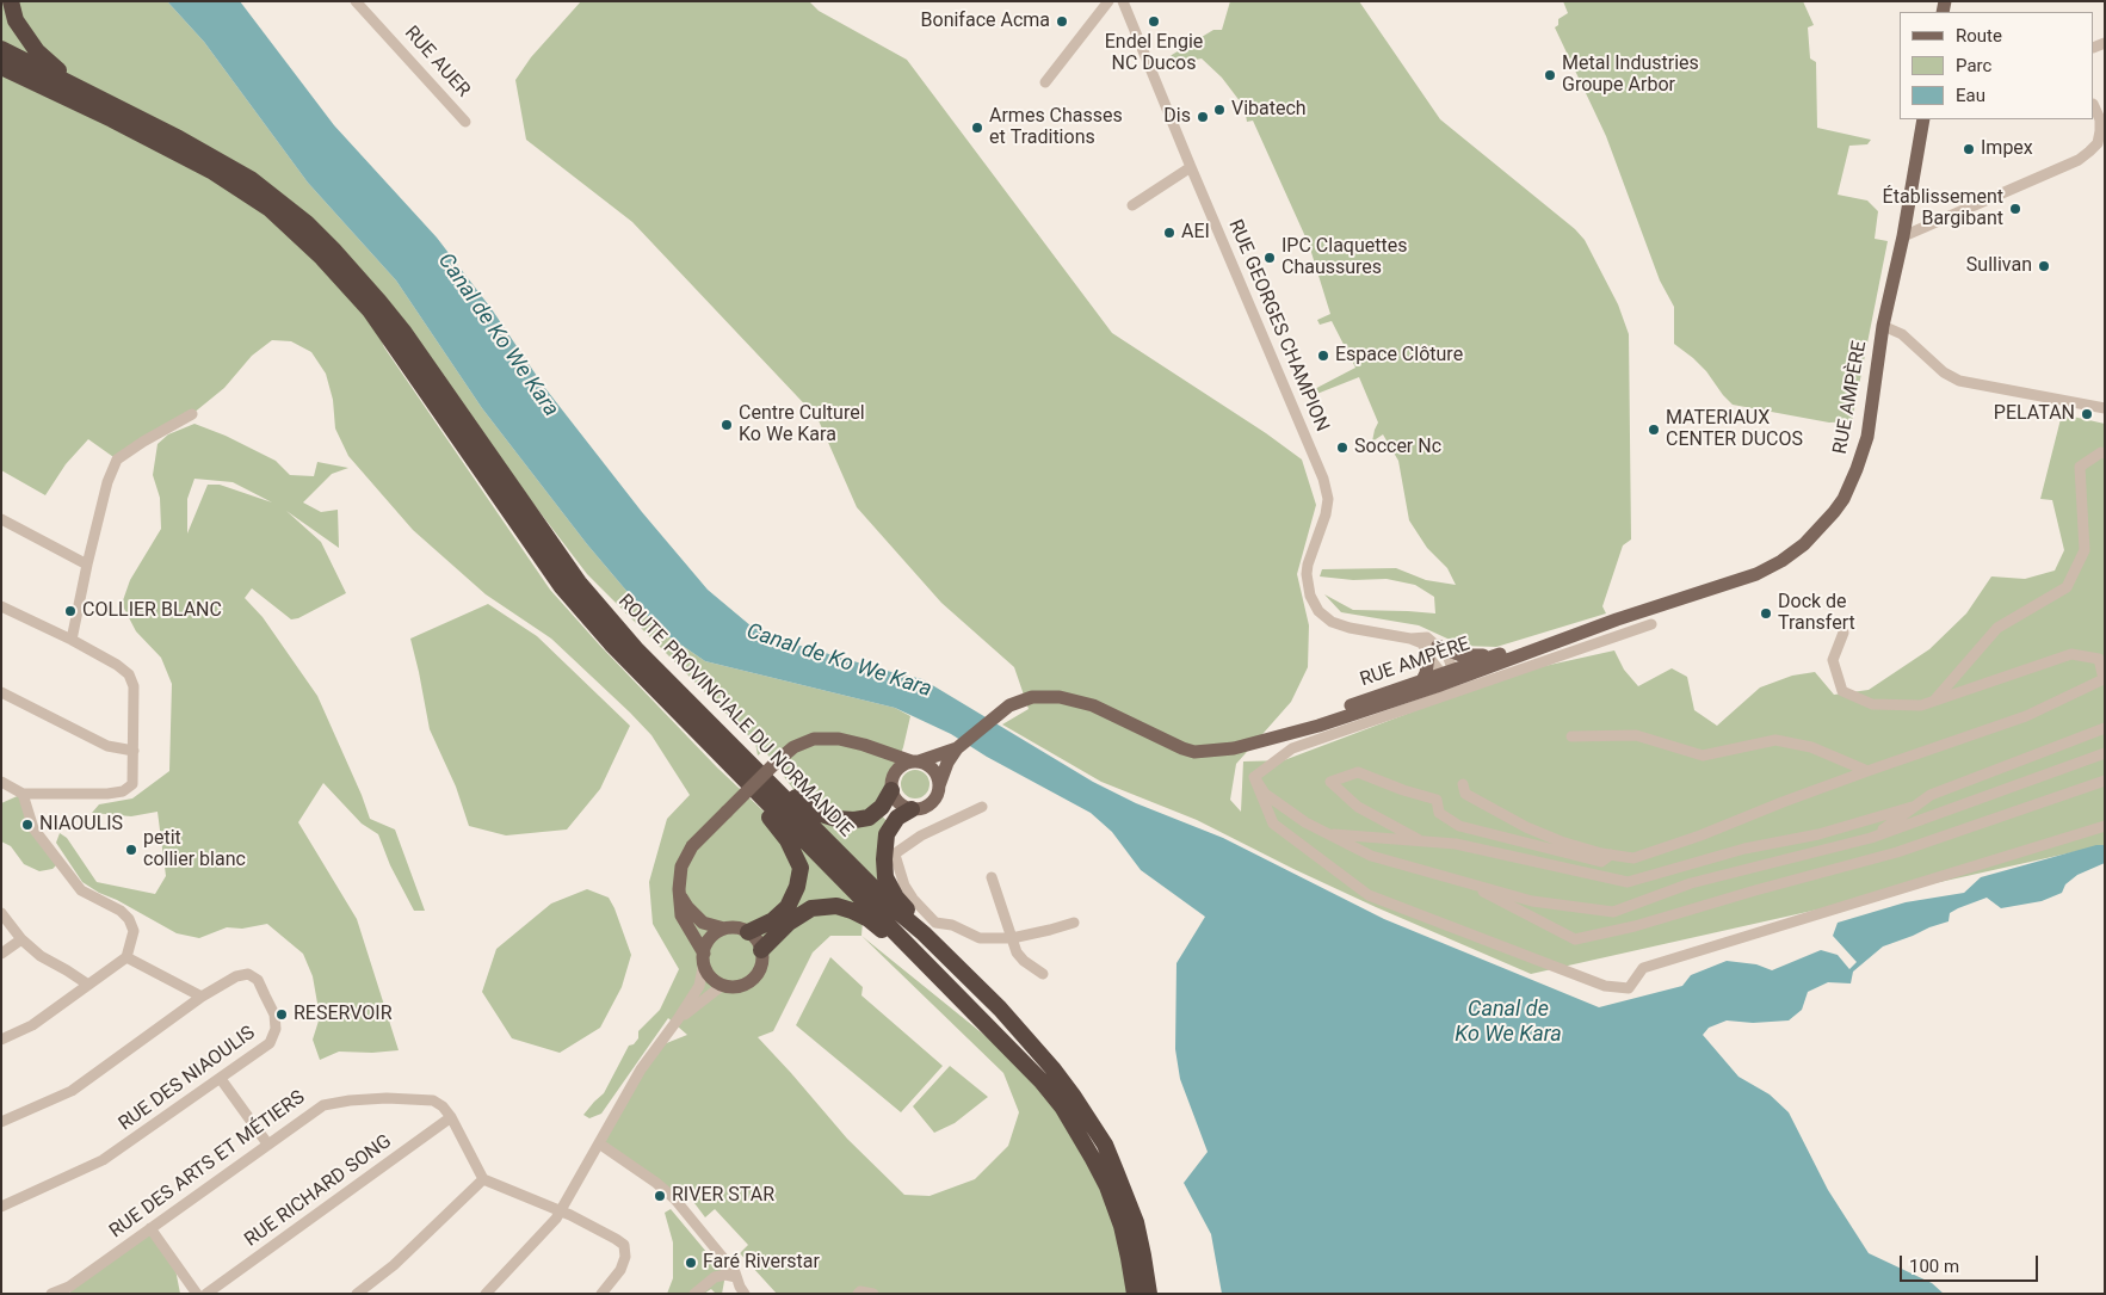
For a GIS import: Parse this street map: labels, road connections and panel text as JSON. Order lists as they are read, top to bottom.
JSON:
{
  "streets": {
    "highway": ["ROUTE PROVINCIALE DU NORMANDIE"],
    "main road": ["RUE AMPÈRE"],
    "street": [
      "RUE AUER",
      "RUE GEORGES CHAMPION",
      "RUE DES NIAOULIS",
      "RUE DES ARTS ET MÉTIERS",
      "RUE RICHARD SONG"
    ]
  },
  "crossings": [
    ["RUE DES ARTS ET MÉTIERS", "RUE RICHARD SONG"]
  ],
  "water": ["Canal de Ko We Kara"],
  "places": [
    "Boniface Acma",
    "Endel Engie NC Ducos",
    "Metal Industries Groupe Arbor",
    "Vibatech",
    "Dis",
    "Armes Chasses et Traditions",
    "Impex",
    "Établissement Bargibant",
    "AEI",
    "IPC Claquettes Chaussures",
    "Sullivan",
    "Espace Clôture",
    "PELATAN",
    "Centre Culturel Ko We Kara",
    "MATERIAUX CENTER DUCOS",
    "Soccer Nc",
    "COLLIER BLANC",
    "Dock de Transfert",
    "NIAOULIS",
    "petit collier blanc",
    "RESERVOIR",
    "RIVER STAR",
    "Faré Riverstar"
  ],
  "legend": ["Route", "Parc", "Eau"],
  "scale_bar": "100 m"
}
